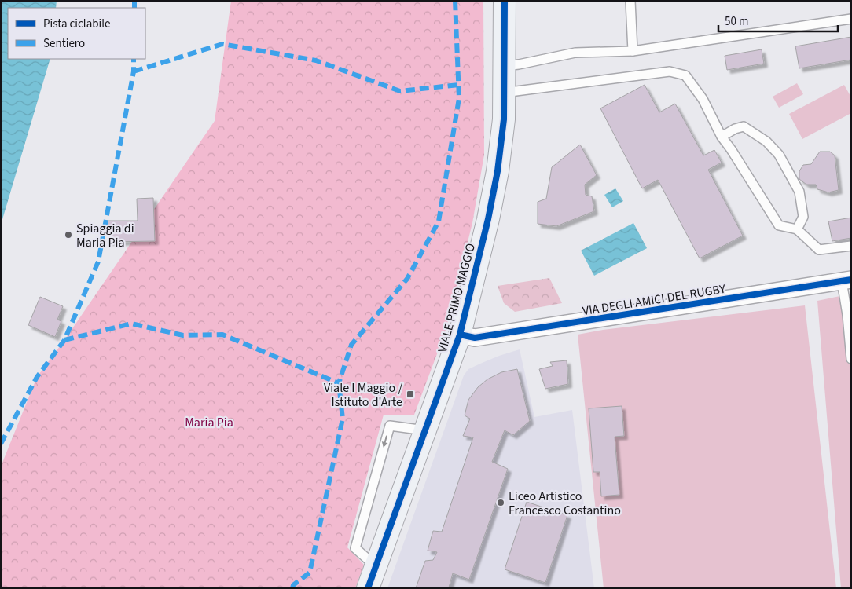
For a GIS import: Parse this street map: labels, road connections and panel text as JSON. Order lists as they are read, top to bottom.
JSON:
{
  "streets": {
    "street": ["VIALE PRIMO MAGGIO", "VIA DEGLI AMICI DEL RUGBY"]
  },
  "crossings": [
    ["VIALE PRIMO MAGGIO", "VIA DEGLI AMICI DEL RUGBY"]
  ],
  "parks": ["Maria Pia"],
  "places": {
    "other": ["Spiaggia di Maria Pia", "Liceo Artistico Francesco Costantino"],
    "transit": ["Viale I Maggio / Istituto d'Arte"]
  },
  "legend": ["Pista ciclabile", "Sentiero"],
  "scale_bar": "50 m"
}
